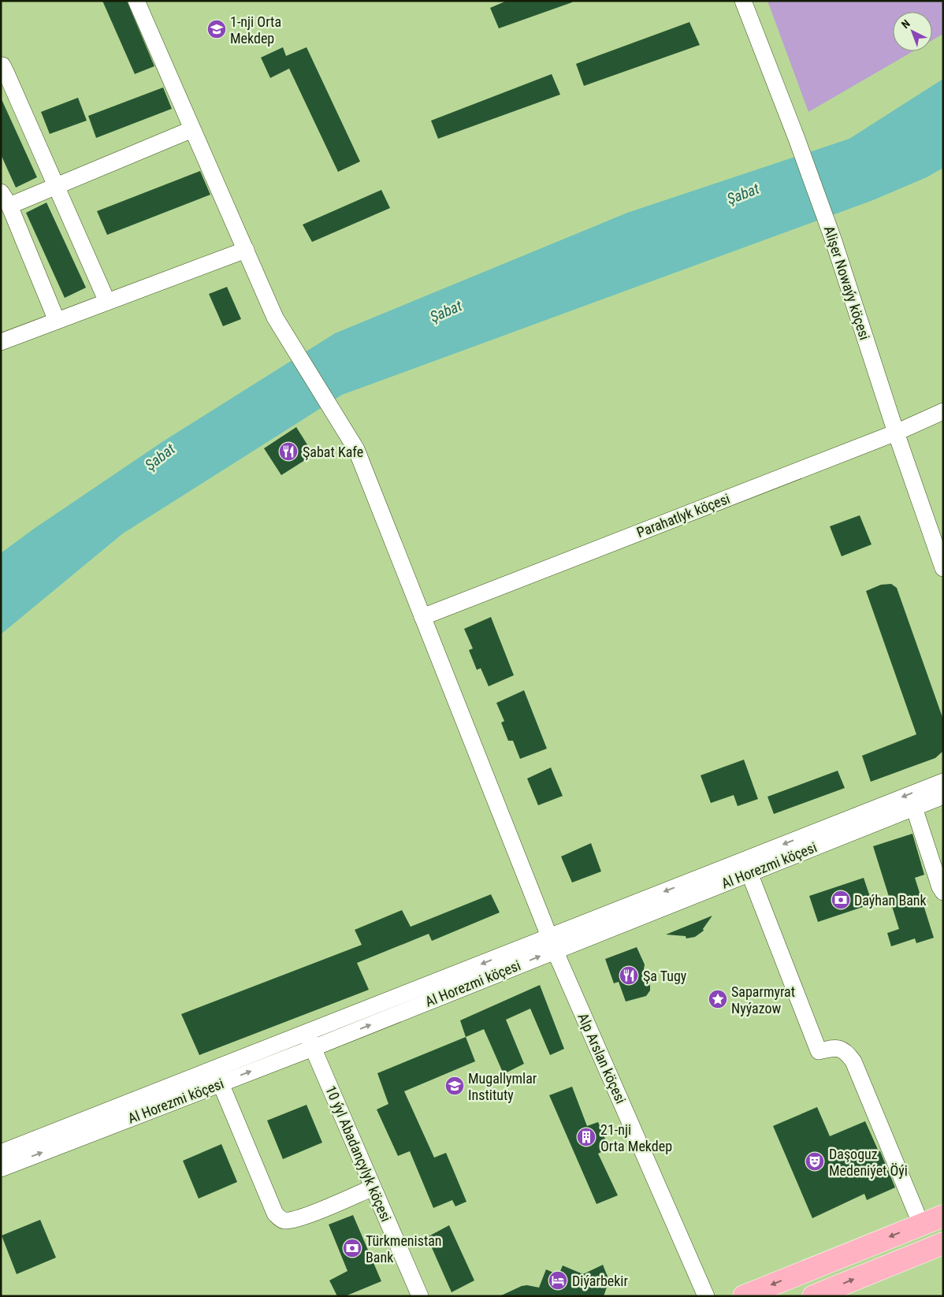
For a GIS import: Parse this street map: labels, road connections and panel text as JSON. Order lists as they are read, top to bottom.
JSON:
{
  "streets": {
    "street": [
      "Alişer Nowaýy köçesi",
      "Parahatlyk köçesi",
      "Al Horezmi köçesi",
      "Alp Arslan köçesi",
      "10 ýyl Abadançylyk köçesi"
    ]
  },
  "crossings": [
    ["Alişer Nowaýy köçesi", "Parahatlyk köçesi"],
    ["Parahatlyk köçesi", "Alp Arslan köçesi"],
    ["Al Horezmi köçesi", "Alp Arslan köçesi"],
    ["Al Horezmi köçesi", "10 ýyl Abadançylyk köçesi"]
  ],
  "water": ["Şabat"],
  "places": {
    "school or university": ["1-nji Orta Mekdep", "Mugallymlar Instituty"],
    "restaurant": ["Şabat Kafe", "Şa Tugy"],
    "bank": ["Daýhan Bank", "Türkmenistan Bank"],
    "place": ["Saparmyrat Nyýazow"],
    "building": ["21-nji Orta Mekdep"],
    "theatre": ["Daşoguz Medeniýet Öýi"],
    "hotel": ["Diýarbekir"]
  },
  "north": "top left"
}
